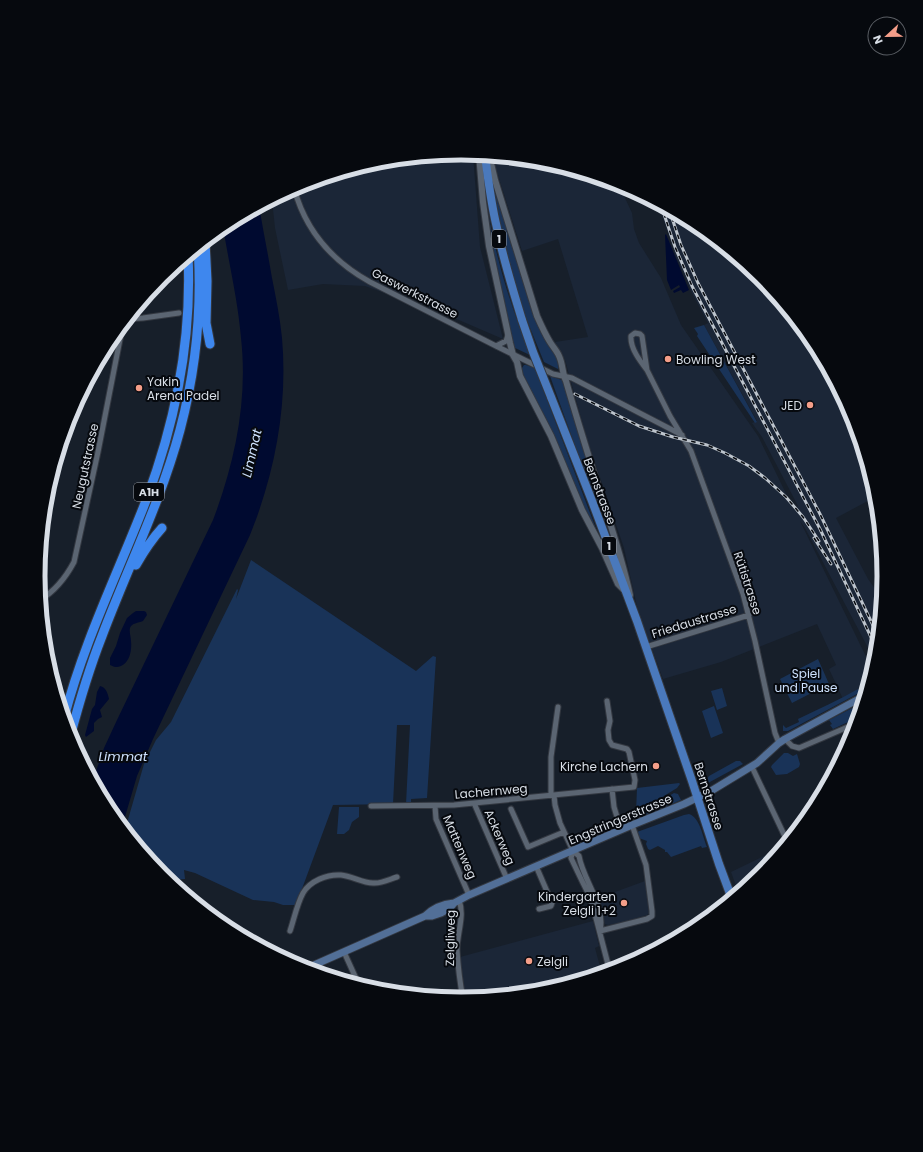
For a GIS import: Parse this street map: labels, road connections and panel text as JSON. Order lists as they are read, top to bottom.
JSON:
{
  "streets": {
    "highway": ["A1H"],
    "main road": ["1", "Bernstrasse", "Engstringerstrasse"],
    "street": [
      "Gaswerkstrasse",
      "Neugutstrasse",
      "Rütistrasse",
      "Friedaustrasse",
      "Lachernweg",
      "Ackerweg",
      "Mattenweg",
      "Zelgliweg"
    ]
  },
  "crossings": [
    ["Bernstrasse", "Friedaustrasse"],
    ["Bernstrasse", "Engstringerstrasse"],
    ["Rütistrasse", "Friedaustrasse"],
    ["Rütistrasse", "Engstringerstrasse"],
    ["Lachernweg", "Ackerweg"],
    ["Lachernweg", "Mattenweg"],
    ["Engstringerstrasse", "Ackerweg"],
    ["Engstringerstrasse", "Mattenweg"],
    ["Engstringerstrasse", "Zelgliweg"]
  ],
  "water": ["Limmat"],
  "parks": ["Spiel und Pause"],
  "places": [
    "Bowling West",
    "Yakin Arena Padel",
    "JED",
    "Kirche Lachern",
    "Kindergarten Zelgli 1+2",
    "Zelgli"
  ],
  "north": "left"
}
